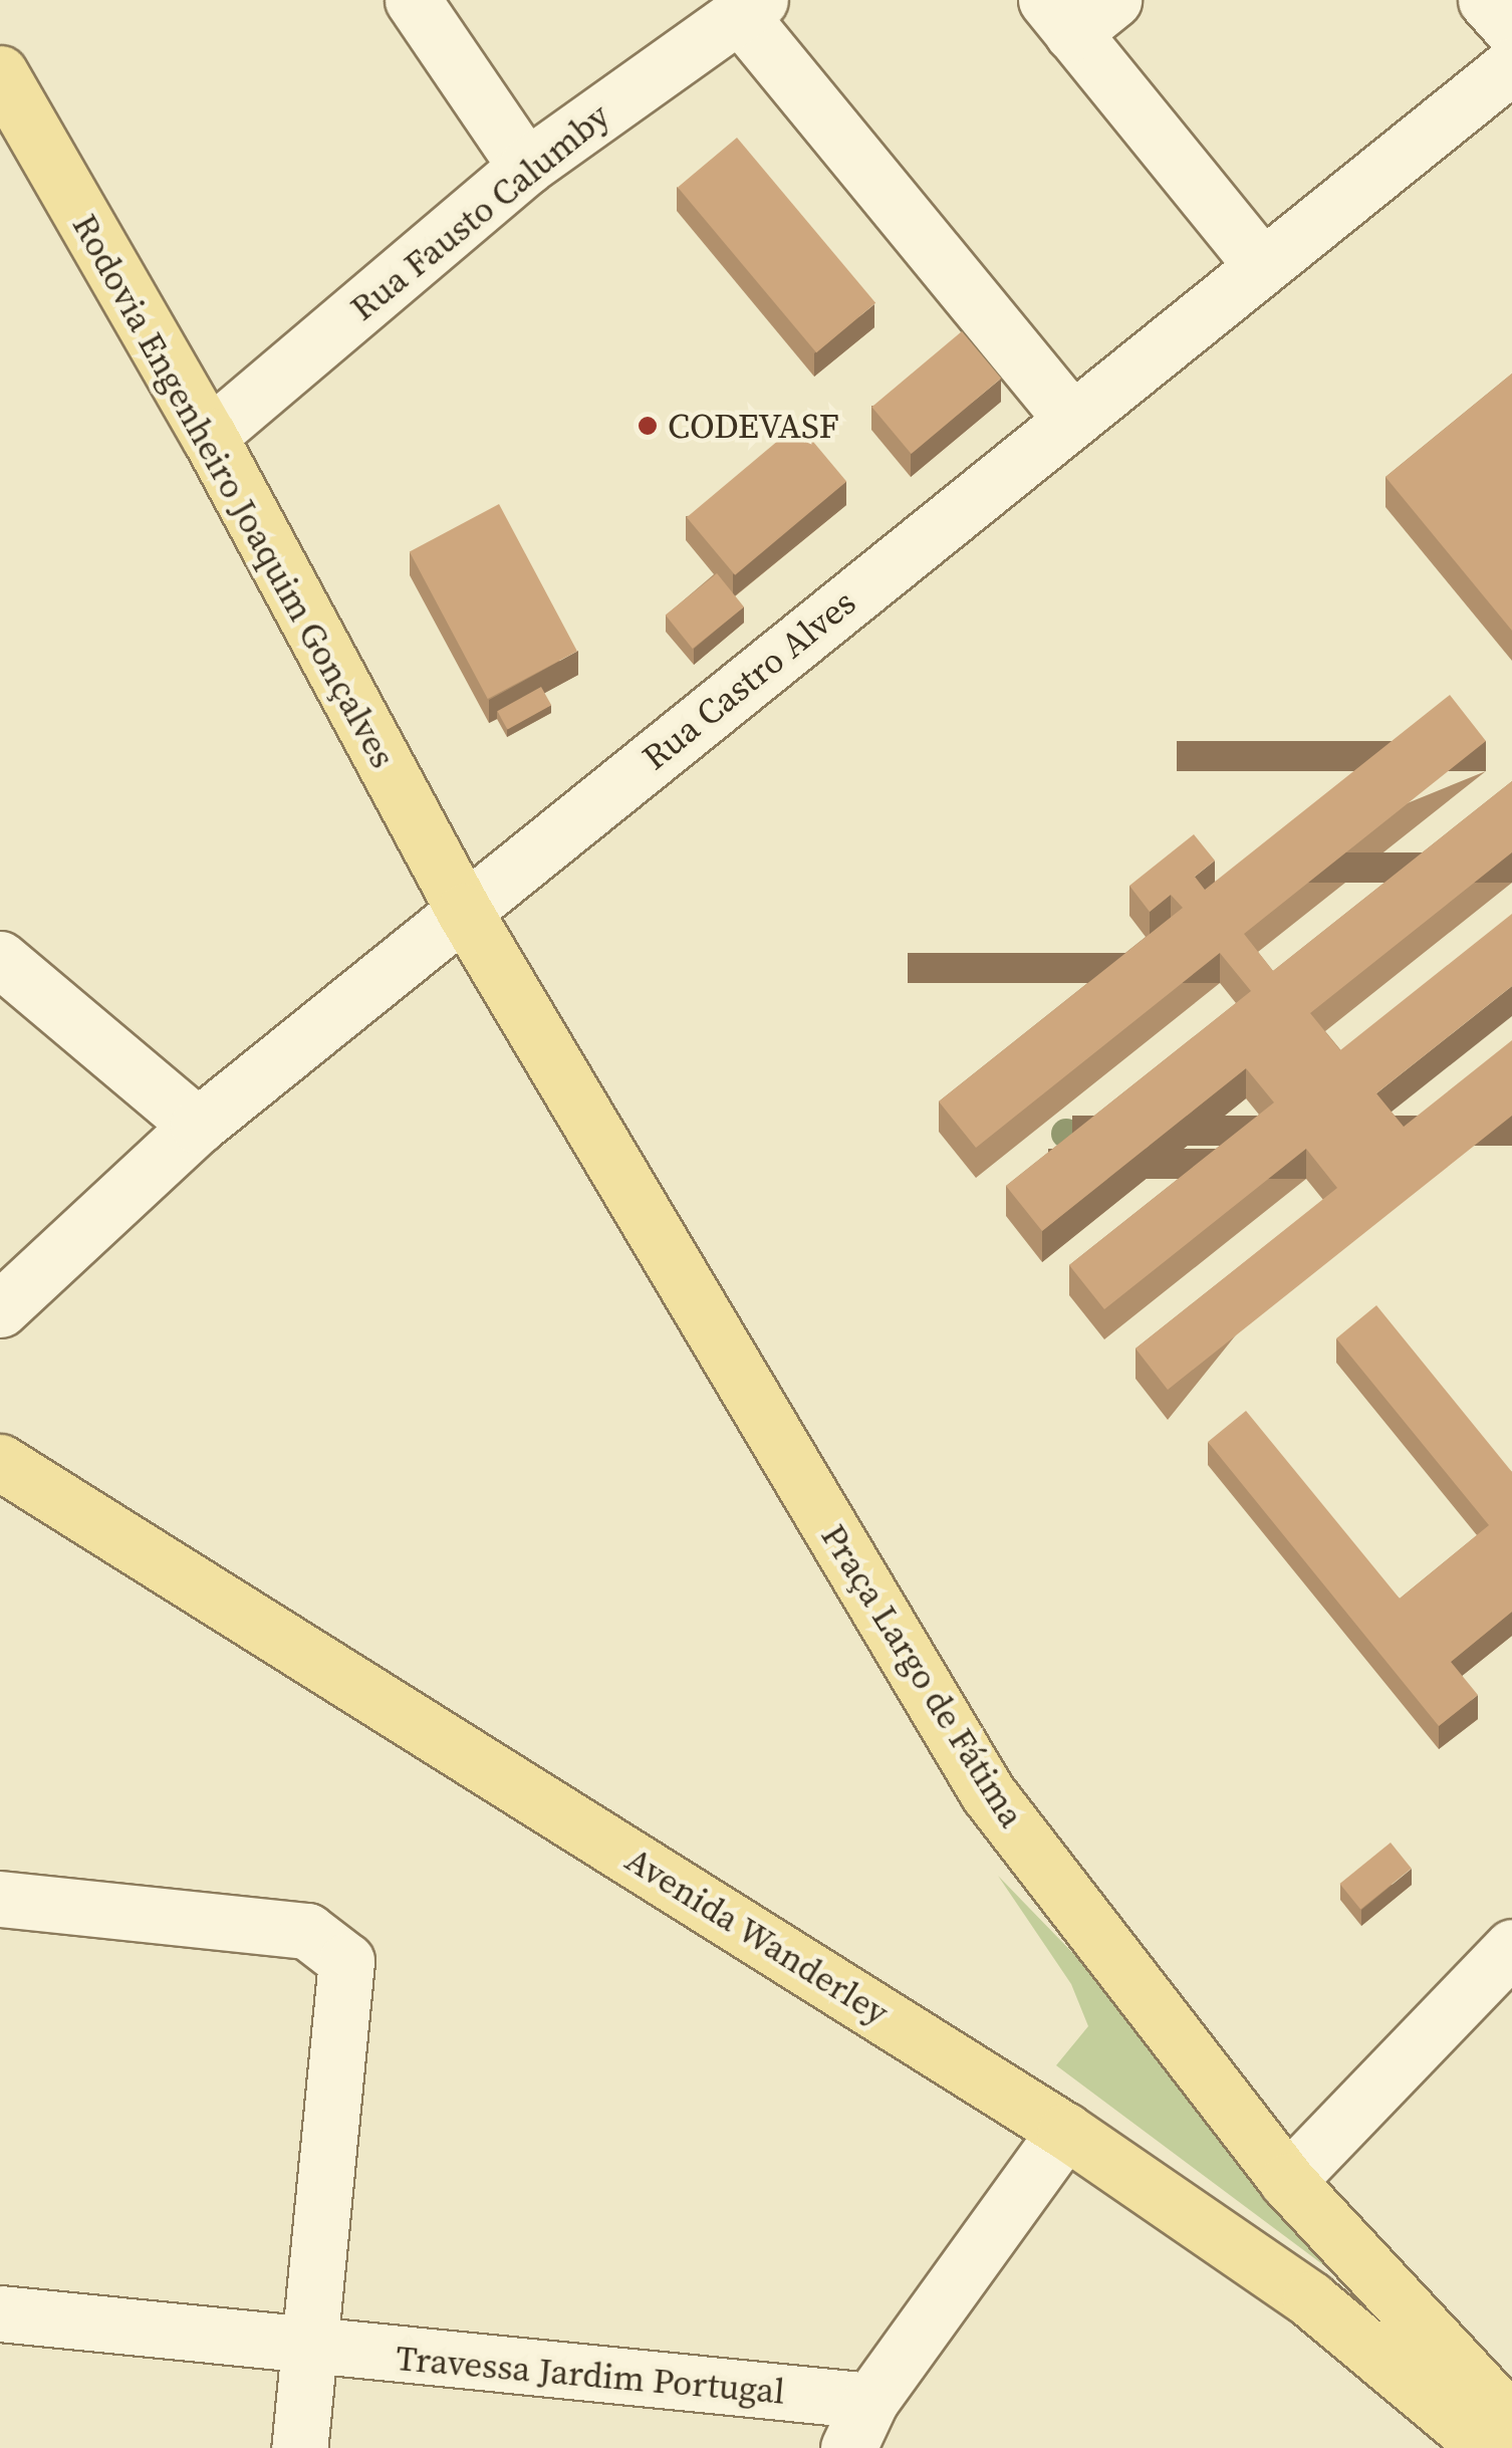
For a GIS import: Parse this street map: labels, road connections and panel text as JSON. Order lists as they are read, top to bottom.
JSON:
{
  "streets": {
    "main road": ["Rodovia Engenheiro Joaquim Gonçalves", "Praça Largo de Fátima", "Avenida Wanderley"],
    "street": ["Rua Fausto Calumby", "Rua Castro Alves", "Travessa Jardim Portugal"]
  },
  "crossings": [
    ["Rua Fausto Calumby", "Rodovia Engenheiro Joaquim Gonçalves"],
    ["Rodovia Engenheiro Joaquim Gonçalves", "Rua Castro Alves"],
    ["Rodovia Engenheiro Joaquim Gonçalves", "Praça Largo de Fátima"],
    ["Rua Castro Alves", "Praça Largo de Fátima"]
  ],
  "places": ["CODEVASF"]
}
